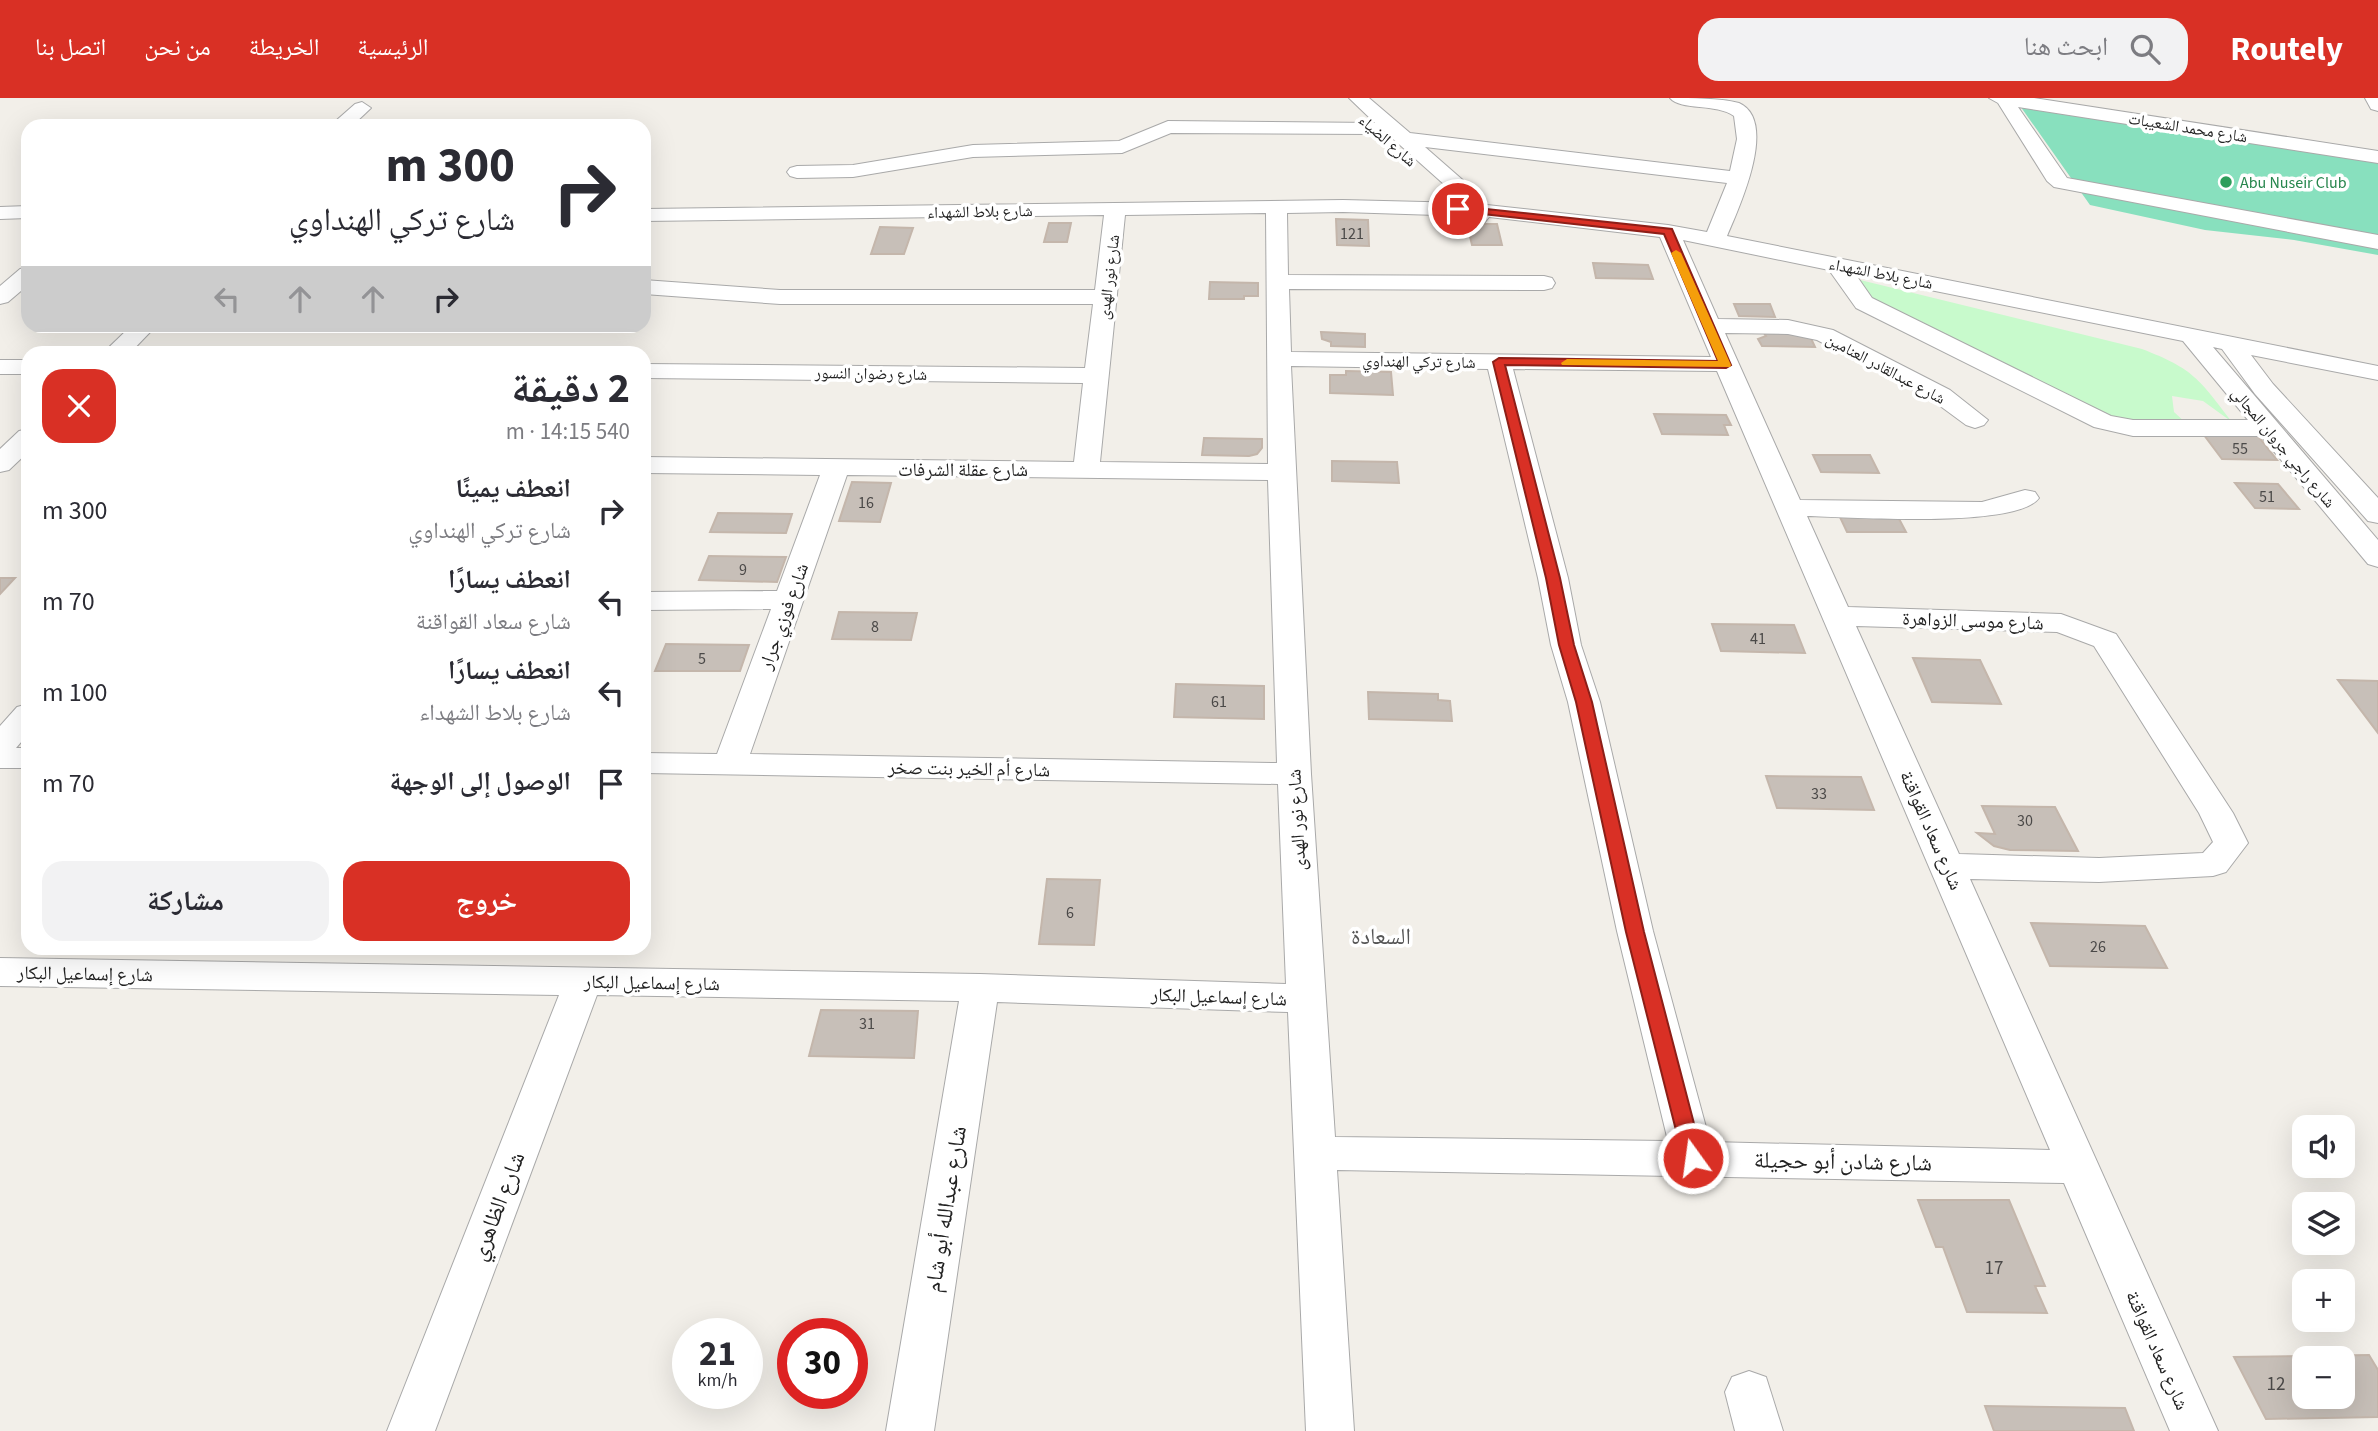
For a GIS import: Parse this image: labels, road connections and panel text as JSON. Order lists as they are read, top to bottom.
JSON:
{
  "streets": {
    "street": [
      "شارع محمد الشعيبات",
      "شارع الضياء",
      "شارع بلاط الشهداء",
      "شارع نور الهدى",
      "شارع تركي الهنداوي",
      "شارع عبدالقادر العنامين",
      "شارع رضوان النسور",
      "شارع راجي جروان المجالي",
      "شارع عقلة الشرفات",
      "شارع فوزي جرار",
      "شارع موسى الزواهرة",
      "شارع أم الخير بنت صخر",
      "شارع سعاد القواقنة",
      "شارع إسماعيل البكار",
      "شارع شادن أبو حجيلة",
      "شارع الظاهري",
      "شارع عبدالله أبو شام"
    ]
  },
  "crossings": [
    ["شارع الضياء", "شارع بلاط الشهداء"],
    ["شارع بلاط الشهداء", "شارع نور الهدى"],
    ["شارع بلاط الشهداء", "شارع راجي جروان المجالي"],
    ["شارع بلاط الشهداء", "شارع سعاد القواقنة"],
    ["شارع نور الهدى", "شارع تركي الهنداوي"],
    ["شارع نور الهدى", "شارع رضوان النسور"],
    ["شارع نور الهدى", "شارع عقلة الشرفات"],
    ["شارع نور الهدى", "شارع أم الخير بنت صخر"],
    ["شارع نور الهدى", "شارع إسماعيل البكار"],
    ["شارع نور الهدى", "شارع شادن أبو حجيلة"],
    ["شارع تركي الهنداوي", "شارع سعاد القواقنة"],
    ["شارع عبدالقادر العنامين", "شارع سعاد القواقنة"],
    ["شارع عقلة الشرفات", "شارع فوزي جرار"],
    ["شارع فوزي جرار", "شارع أم الخير بنت صخر"],
    ["شارع موسى الزواهرة", "شارع سعاد القواقنة"],
    ["شارع سعاد القواقنة", "شارع شادن أبو حجيلة"],
    ["شارع إسماعيل البكار", "شارع الظاهري"],
    ["شارع إسماعيل البكار", "شارع عبدالله أبو شام"]
  ],
  "districts": ["السعادة"],
  "places": ["Abu Nuseir Club"],
  "house_numbers": [
    "121",
    "55",
    "51",
    "16",
    "9",
    "8",
    "41",
    "5",
    "61",
    "33",
    "30",
    "6",
    "26",
    "31",
    "17",
    "12"
  ],
  "page": {
    "header": "Routely",
    "search": "ابحث هنا",
    "nav": [
      "الرئيسية",
      "الخريطة",
      "من نحن",
      "اتصل بنا"
    ],
    "turn": ["300 m", "شارع تركي الهنداوي"],
    "heading": ["2 دقيقة", "540 m · 14:15"],
    "list": [
      {
        "name": "انعطف يمينًا",
        "note": "شارع تركي الهنداوي",
        "value": "300 m"
      },
      {
        "name": "انعطف يسارًا",
        "note": "شارع سعاد القواقنة",
        "value": "70 m"
      },
      {
        "name": "انعطف يسارًا",
        "note": "شارع بلاط الشهداء",
        "value": "100 m"
      },
      {
        "name": "الوصول إلى الوجهة",
        "value": "70 m"
      }
    ],
    "buttons": ["خروج", "مشاركة"],
    "map_buttons": ["+", "−"],
    "speed": "21 km/h",
    "limit": "30"
  }
}
